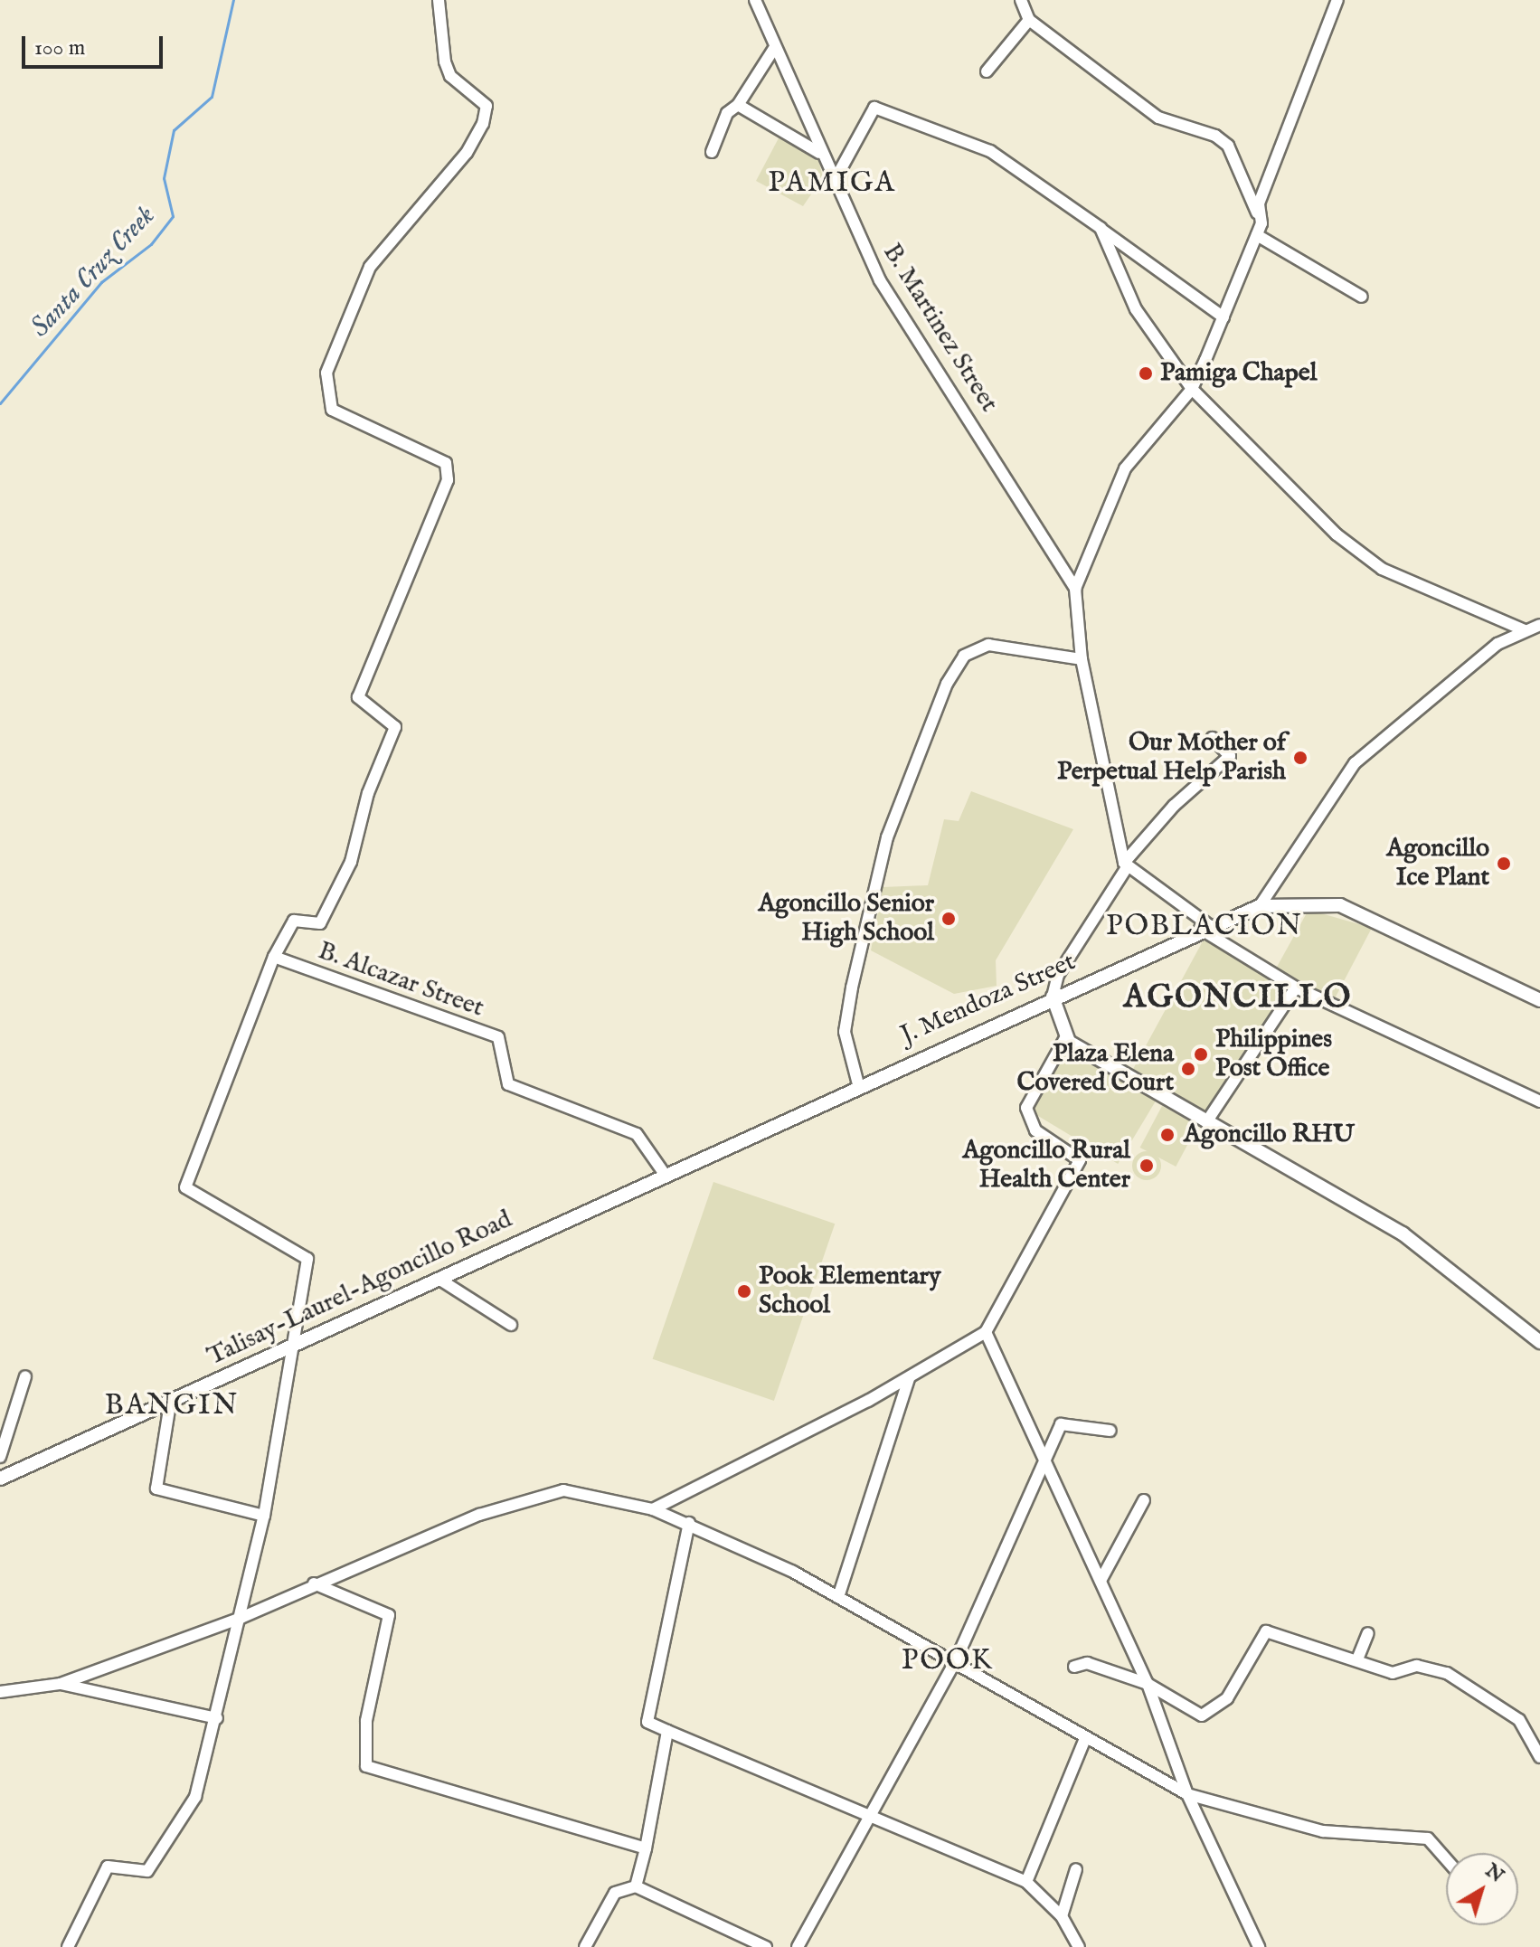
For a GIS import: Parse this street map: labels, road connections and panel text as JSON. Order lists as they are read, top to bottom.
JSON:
{
  "streets": {
    "main road": ["J. Mendoza Street", "Talisay-Laurel-Agoncillo Road"],
    "street": ["B. Martinez Street", "B. Alcazar Street"]
  },
  "crossings": [
    ["B. Alcazar Street", "Talisay-Laurel-Agoncillo Road"],
    ["J. Mendoza Street", "Talisay-Laurel-Agoncillo Road"]
  ],
  "districts": [
    "PAMIGA",
    "POBLACION",
    "AGONCILLO",
    "BANGIN",
    "POOK"
  ],
  "water": ["Santa Cruz Creek"],
  "places": [
    "Pamiga Chapel",
    "Our Mother of Perpetual Help Parish",
    "Agoncillo Ice Plant",
    "Agoncillo Senior High School",
    "Philippines Post Office",
    "Plaza Elena Covered Court",
    "Agoncillo RHU",
    "Agoncillo Rural Health Center",
    "Pook Elementary School"
  ],
  "scale_bar": "100 m",
  "north": "top right"
}
